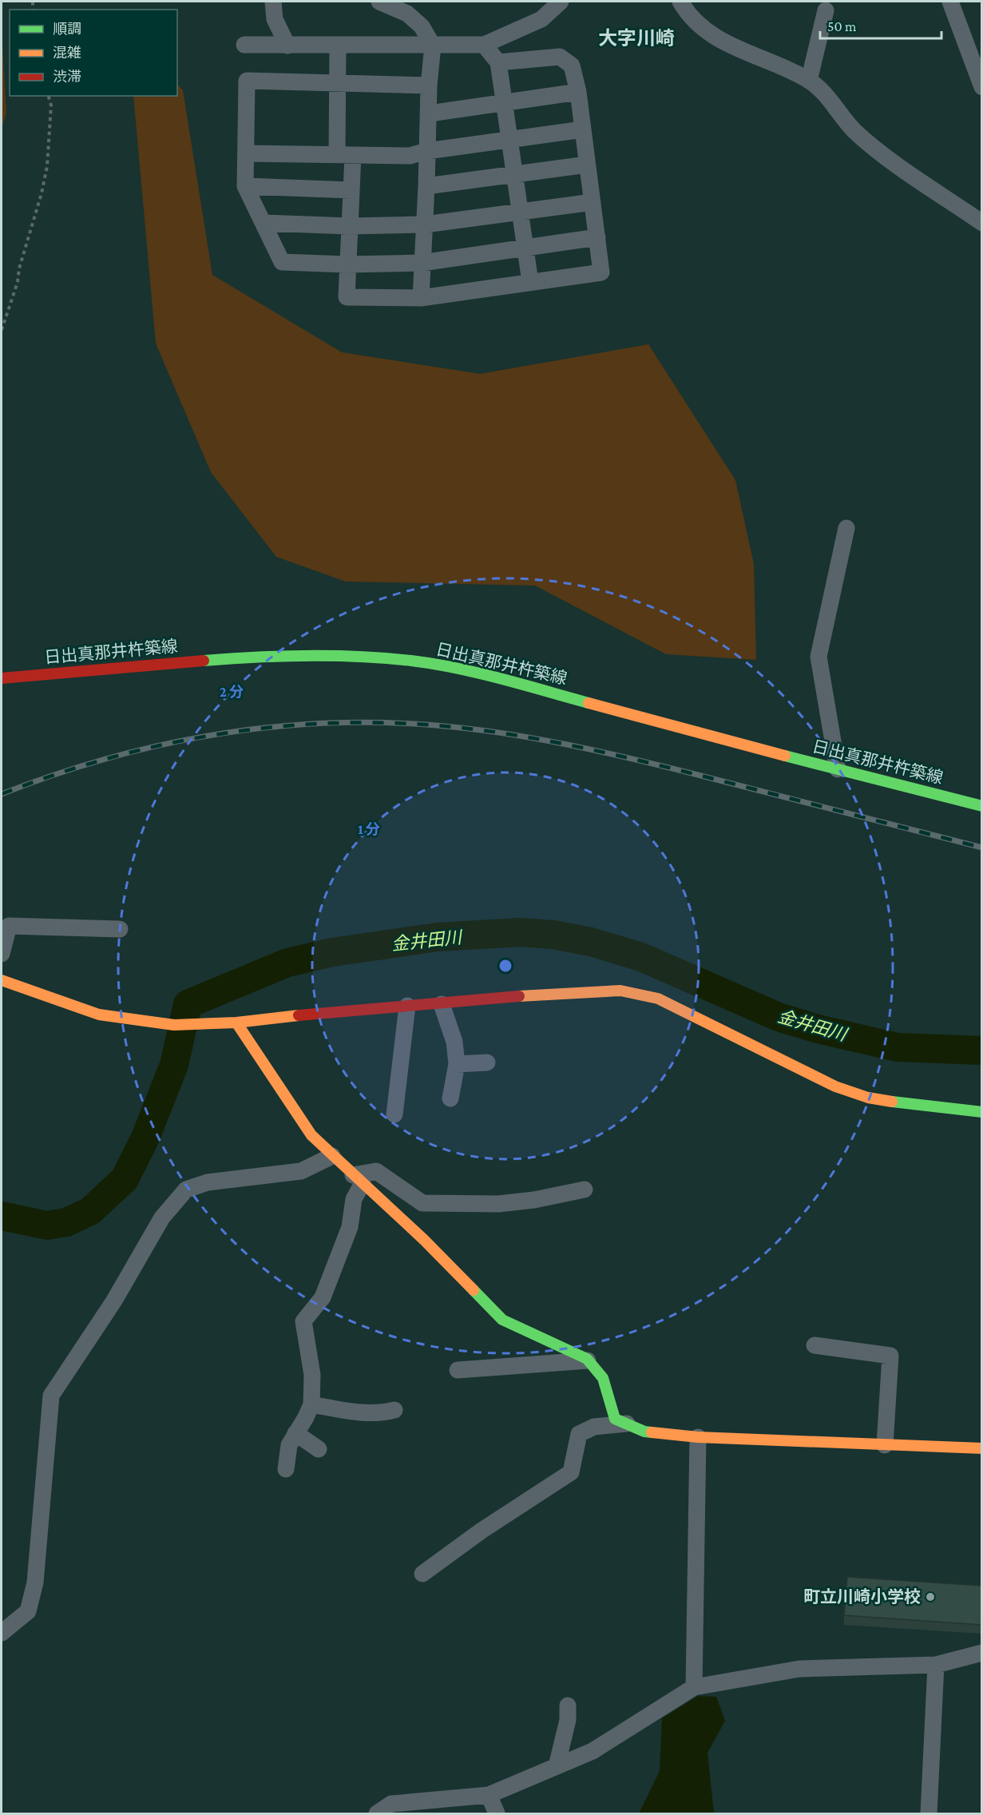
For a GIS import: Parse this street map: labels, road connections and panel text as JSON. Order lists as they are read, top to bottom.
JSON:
{
  "streets": {
    "street": ["日出真那井杵築線"]
  },
  "districts": ["大字川崎"],
  "water": ["金井田川"],
  "places": ["町立川崎小学校"],
  "legend": ["順調", "混雑", "渋滞"],
  "scale_bar": "50 m",
  "rings": ["2 分", "1 分"]
}
